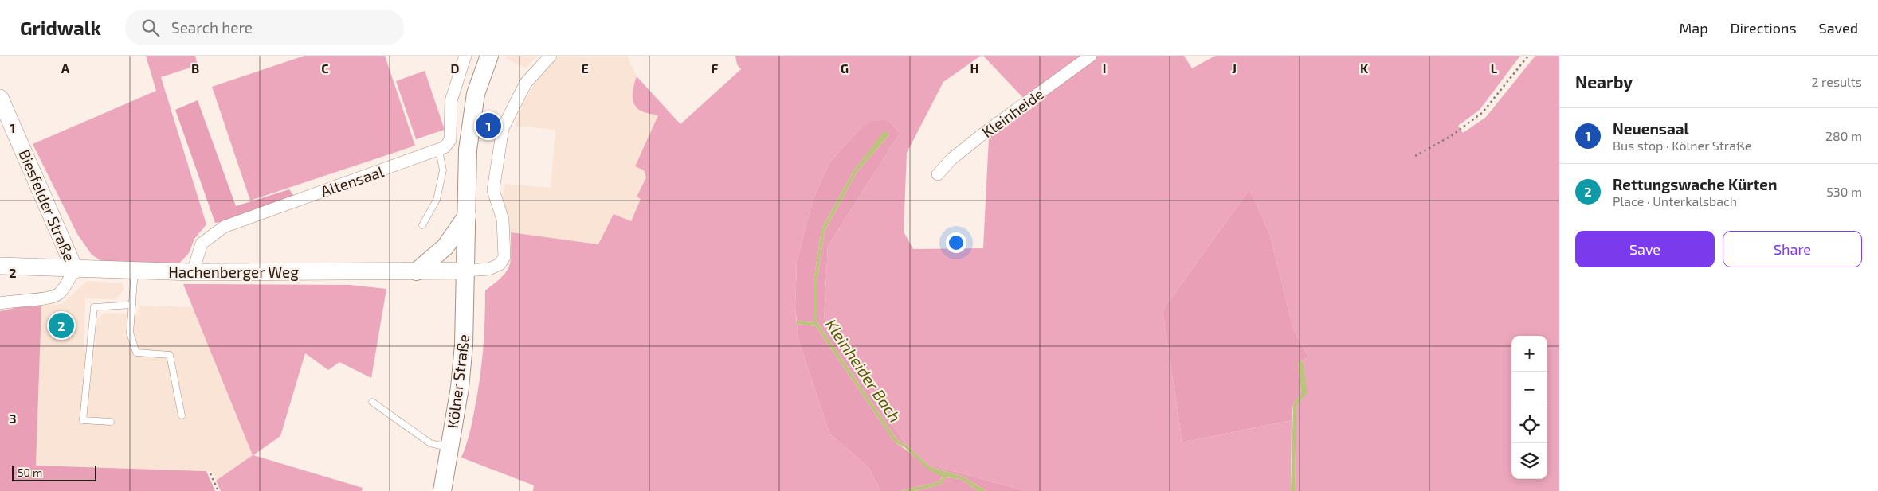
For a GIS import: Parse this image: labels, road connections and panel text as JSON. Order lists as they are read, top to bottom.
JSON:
{
  "streets": {
    "main road": ["Kölner Straße"],
    "street": [
      "Kleinheide",
      "Altensaal",
      "Biesfelder Straße",
      "Hachenberger Weg"
    ]
  },
  "crossings": [
    ["Altensaal", "Hachenberger Weg"],
    ["Biesfelder Straße", "Hachenberger Weg"],
    ["Hachenberger Weg", "Kölner Straße"]
  ],
  "water": ["Kleinheider Bach"],
  "scale_bar": "50 m",
  "page": {
    "header": "Gridwalk",
    "search": "Search here",
    "nav": ["Map", "Directions", "Saved"],
    "heading": ["Nearby", "2 results"],
    "list": [
      {
        "mark": "1",
        "name": "Neuensaal",
        "note": "Bus stop · Kölner Straße",
        "value": "280 m"
      },
      {
        "mark": "2",
        "name": "Rettungswache Kürten",
        "note": "Place · Unterkalsbach",
        "value": "530 m"
      }
    ],
    "pins": ["1", "2"],
    "buttons": ["Save", "Share"],
    "map_buttons": ["+", "−"],
    "scale": "50 m"
  },
  "grid": {
    "columns": [
      "A",
      "B",
      "C",
      "D",
      "E",
      "F",
      "G",
      "H",
      "I",
      "J",
      "K",
      "L"
    ],
    "rows": ["1", "2", "3"]
  }
}
